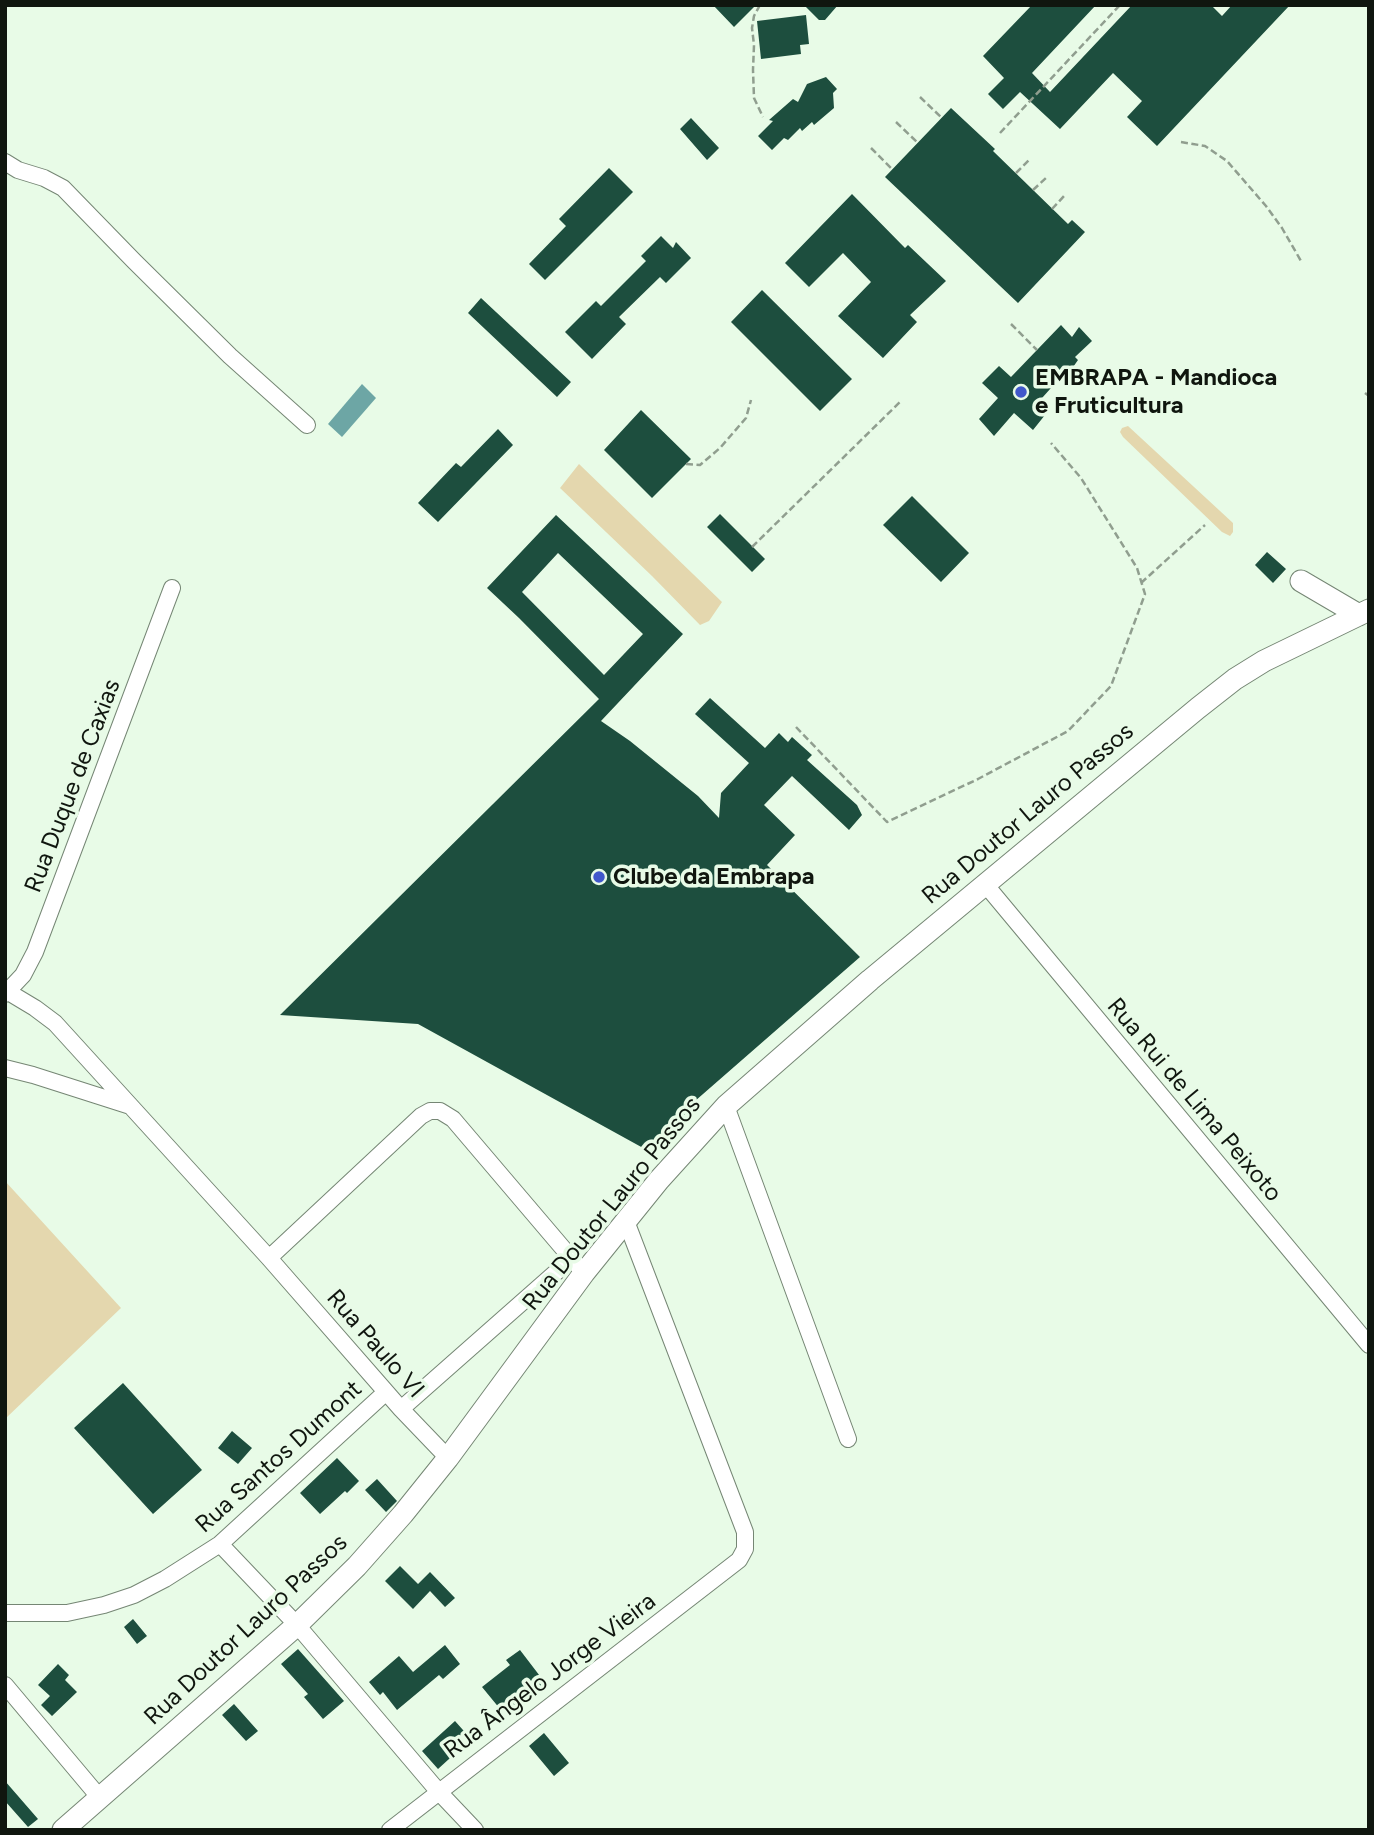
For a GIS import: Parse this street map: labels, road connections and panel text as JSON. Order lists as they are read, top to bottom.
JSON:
{
  "streets": {
    "main road": ["Rua Doutor Lauro Passos"],
    "street": [
      "Rua Duque de Caxias",
      "Rua Rui de Lima Peixoto",
      "Rua Paulo VI",
      "Rua Santos Dumont",
      "Rua Ângelo Jorge Vieira"
    ]
  },
  "crossings": [
    ["Rua Duque de Caxias", "Rua Paulo VI"],
    ["Rua Doutor Lauro Passos", "Rua Rui de Lima Peixoto"],
    ["Rua Doutor Lauro Passos", "Rua Paulo VI"],
    ["Rua Doutor Lauro Passos", "Rua Ângelo Jorge Vieira"],
    ["Rua Paulo VI", "Rua Santos Dumont"]
  ],
  "places": ["EMBRAPA - Mandioca e Fruticultura", "Clube da Embrapa"]
}
